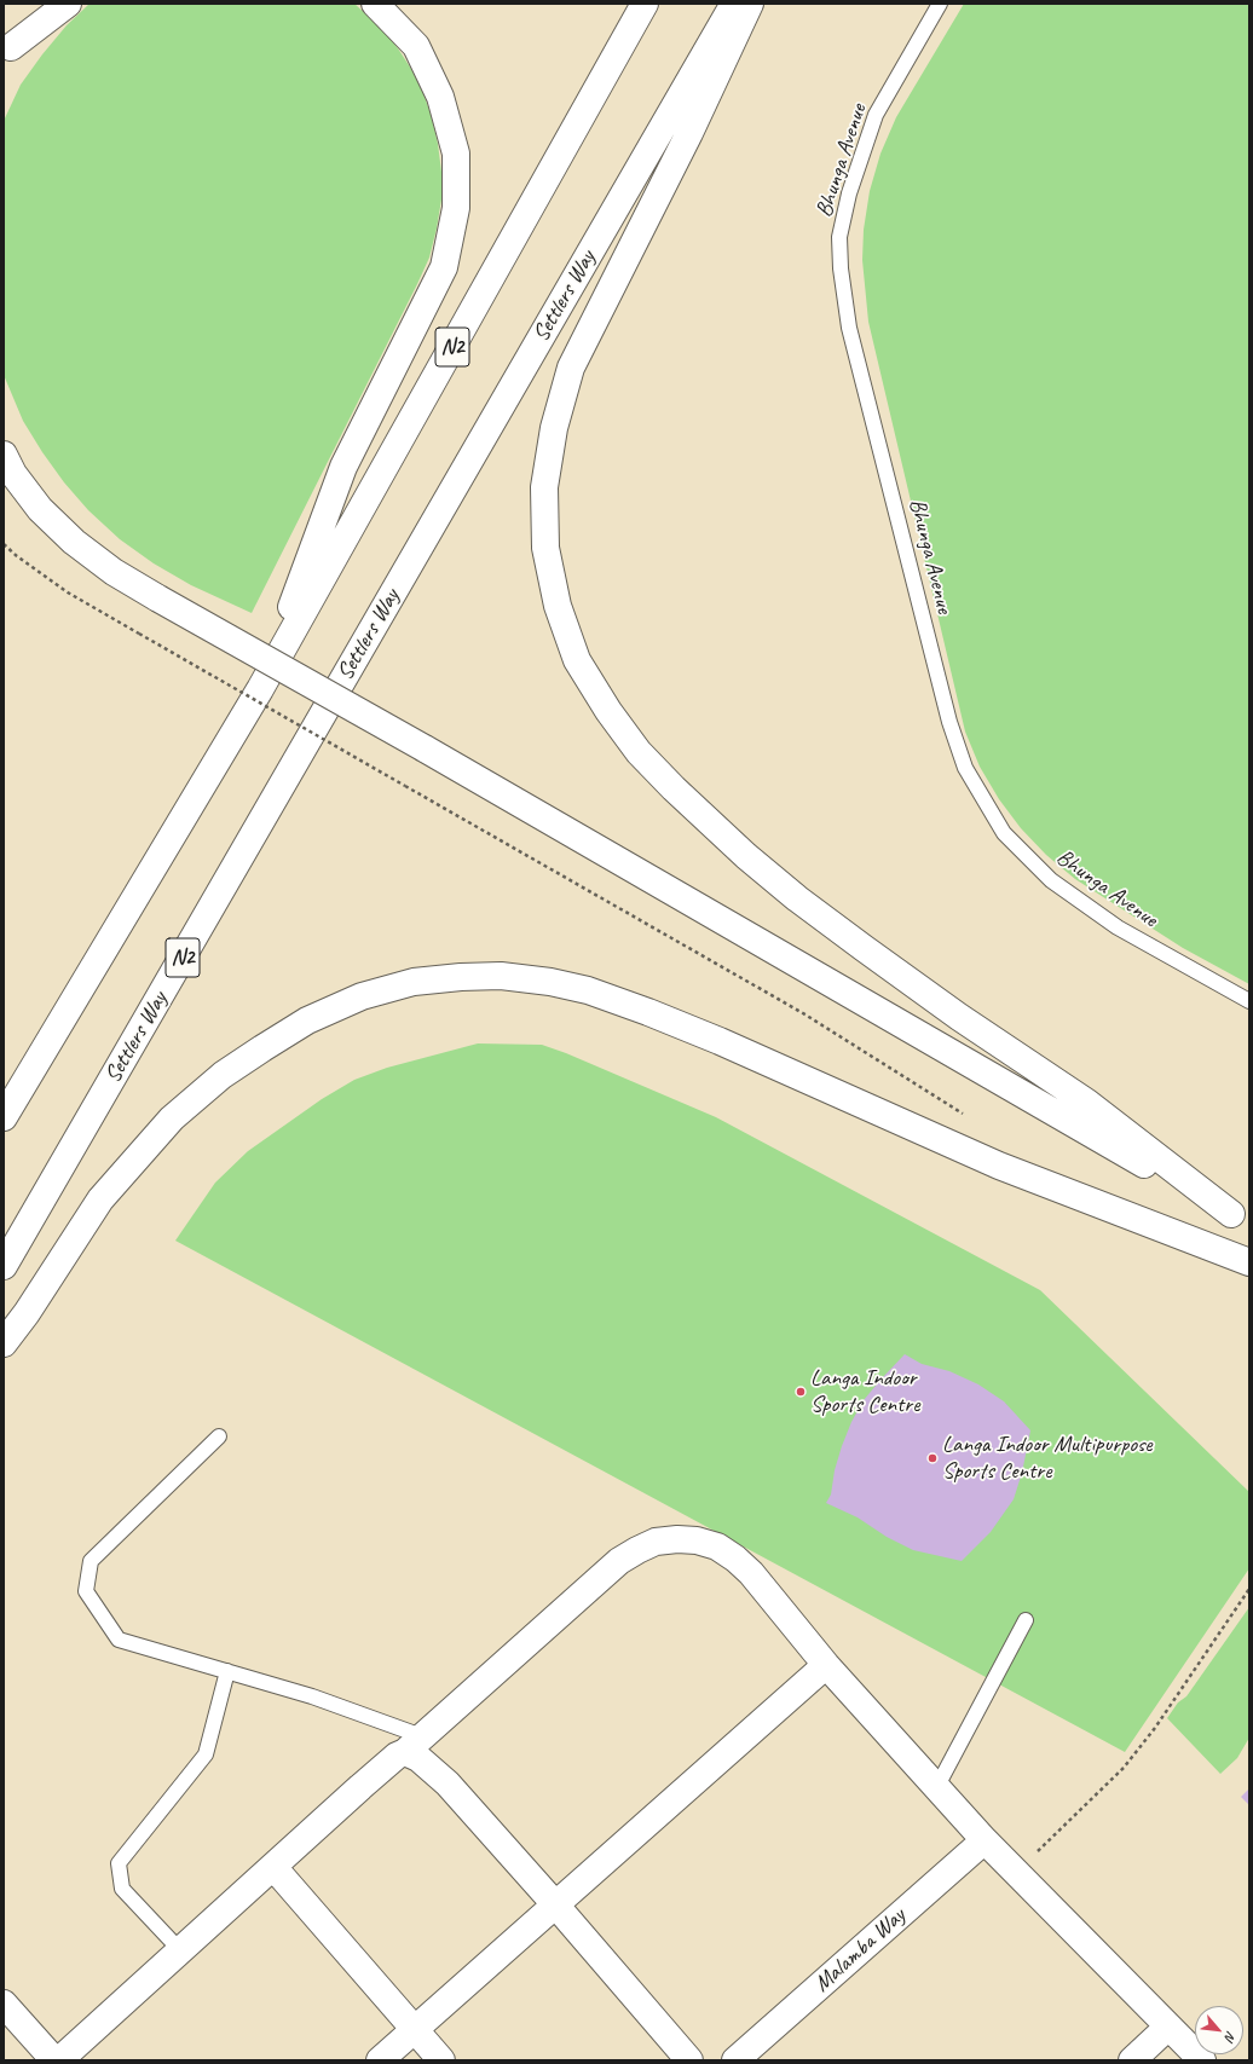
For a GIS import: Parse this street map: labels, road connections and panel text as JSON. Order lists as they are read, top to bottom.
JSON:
{
  "streets": {
    "main road": ["Settlers Way", "N2", "Malamba Way"],
    "lane": ["Bhunga Avenue"]
  },
  "places": ["Langa Indoor Sports Centre", "Langa Indoor Multipurpose Sports Centre"],
  "north": "bottom right"
}
